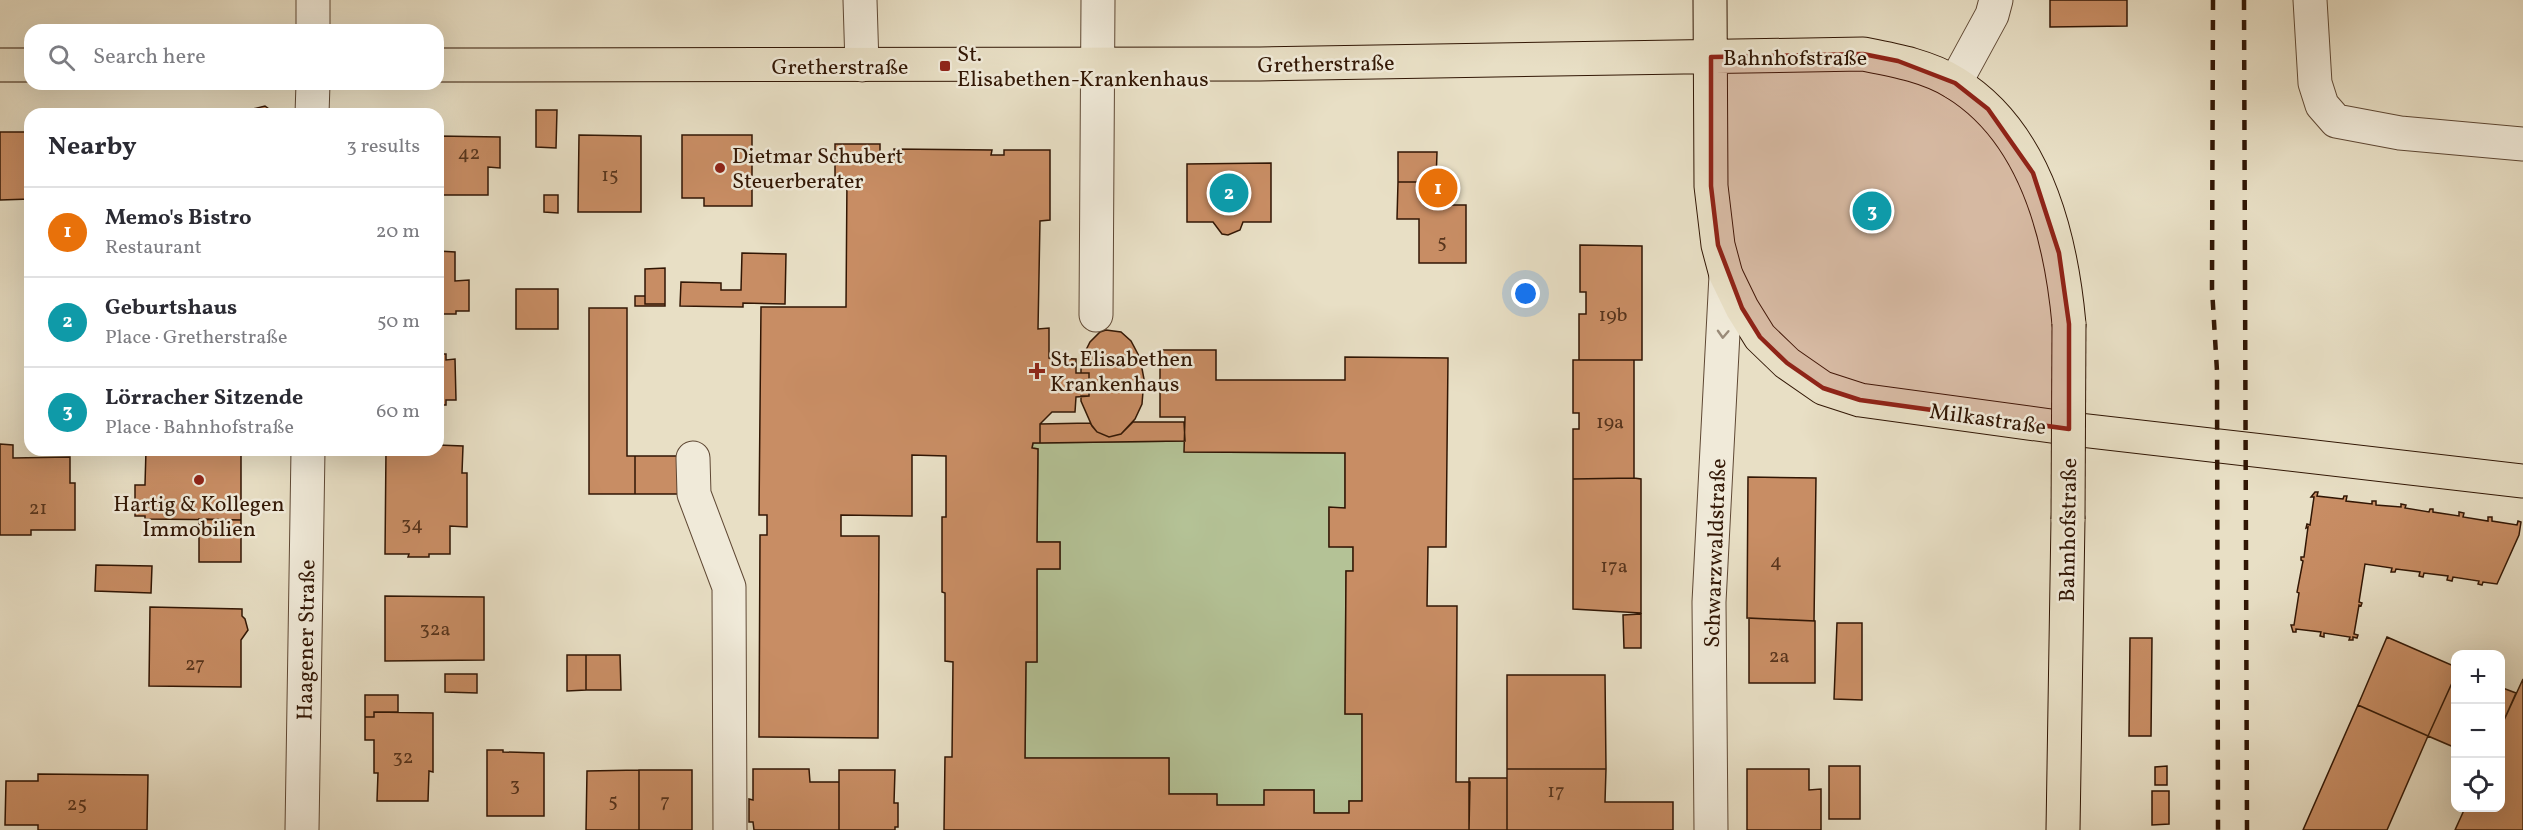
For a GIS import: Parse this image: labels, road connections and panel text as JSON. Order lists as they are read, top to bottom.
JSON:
{
  "streets": {
    "main road": ["Bahnhofstraße", "Gretherstraße", "Milkastraße"],
    "street": ["Schwarzwaldstraße", "Haagener Straße"]
  },
  "crossings": [
    ["Bahnhofstraße", "Gretherstraße"],
    ["Bahnhofstraße", "Milkastraße"],
    ["Gretherstraße", "Milkastraße"],
    ["Milkastraße", "Schwarzwaldstraße"]
  ],
  "one_way": ["Schwarzwaldstraße"],
  "places": {
    "transit": ["St. Elisabethen-Krankenhaus"],
    "other": ["Dietmar Schubert Steuerberater", "Hartig & Kollegen Immobilien"],
    "health": ["St. Elisabethen Krankenhaus"]
  },
  "house_numbers": [
    "42",
    "15",
    "5",
    "19b",
    "19a",
    "21",
    "34",
    "4",
    "17a",
    "32a",
    "2a",
    "27",
    "32",
    "3",
    "17",
    "5",
    "7",
    "25"
  ],
  "page": {
    "search": "Search here",
    "heading": ["Nearby", "3 results"],
    "pins": ["1", "2", "3"],
    "list": [
      {
        "mark": "1",
        "name": "Memo's Bistro",
        "note": "Restaurant",
        "value": "20 m"
      },
      {
        "mark": "2",
        "name": "Geburtshaus",
        "note": "Place · Gretherstraße",
        "value": "50 m"
      },
      {
        "mark": "3",
        "name": "Lörracher Sitzende",
        "note": "Place · Bahnhofstraße",
        "value": "60 m"
      }
    ],
    "map_buttons": ["+", "−"]
  }
}
